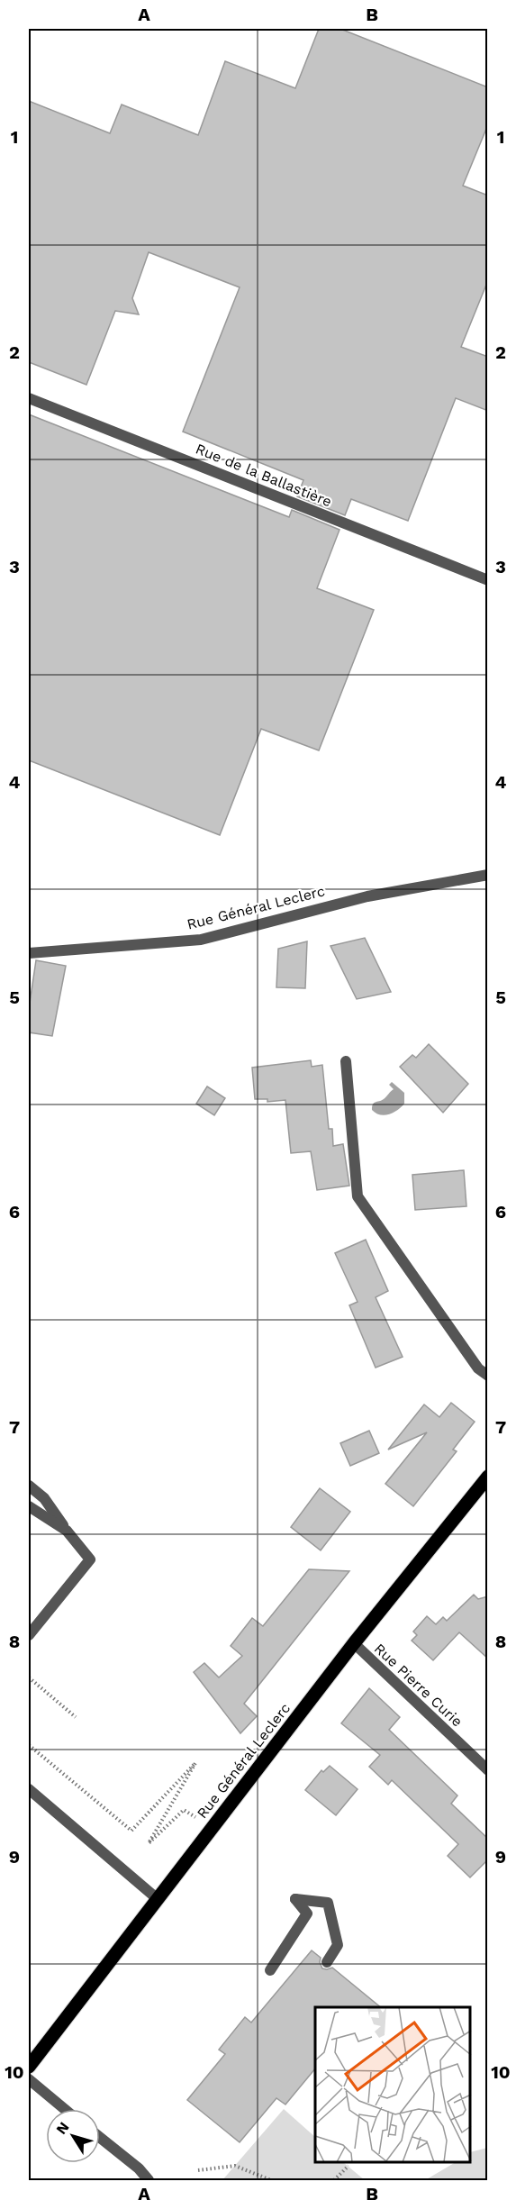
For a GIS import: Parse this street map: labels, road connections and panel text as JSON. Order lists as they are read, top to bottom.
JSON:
{
  "streets": {
    "main road": ["Rue Général Leclerc"],
    "street": ["Rue de la Ballastière", "Rue Pierre Curie"]
  },
  "crossings": [
    ["Rue Général Leclerc", "Rue Pierre Curie"]
  ],
  "north": "top left",
  "grid": {
    "columns": ["A", "B"],
    "rows": [
      "1",
      "2",
      "3",
      "4",
      "5",
      "6",
      "7",
      "8",
      "9",
      "10"
    ]
  }
}
